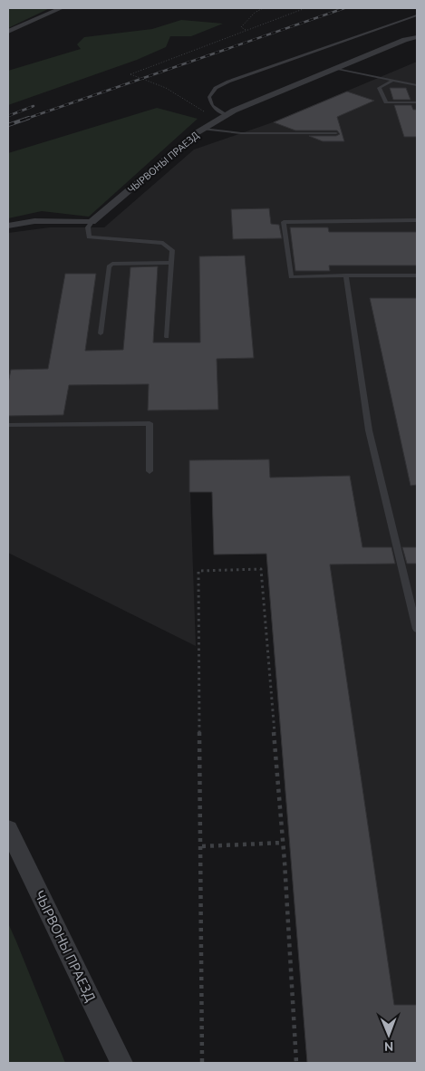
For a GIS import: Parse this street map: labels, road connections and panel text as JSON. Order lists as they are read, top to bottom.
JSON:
{
  "streets": {
    "street": ["ЧЫРВОНЫ ПРАЕЗД"]
  },
  "north": "bottom"
}
